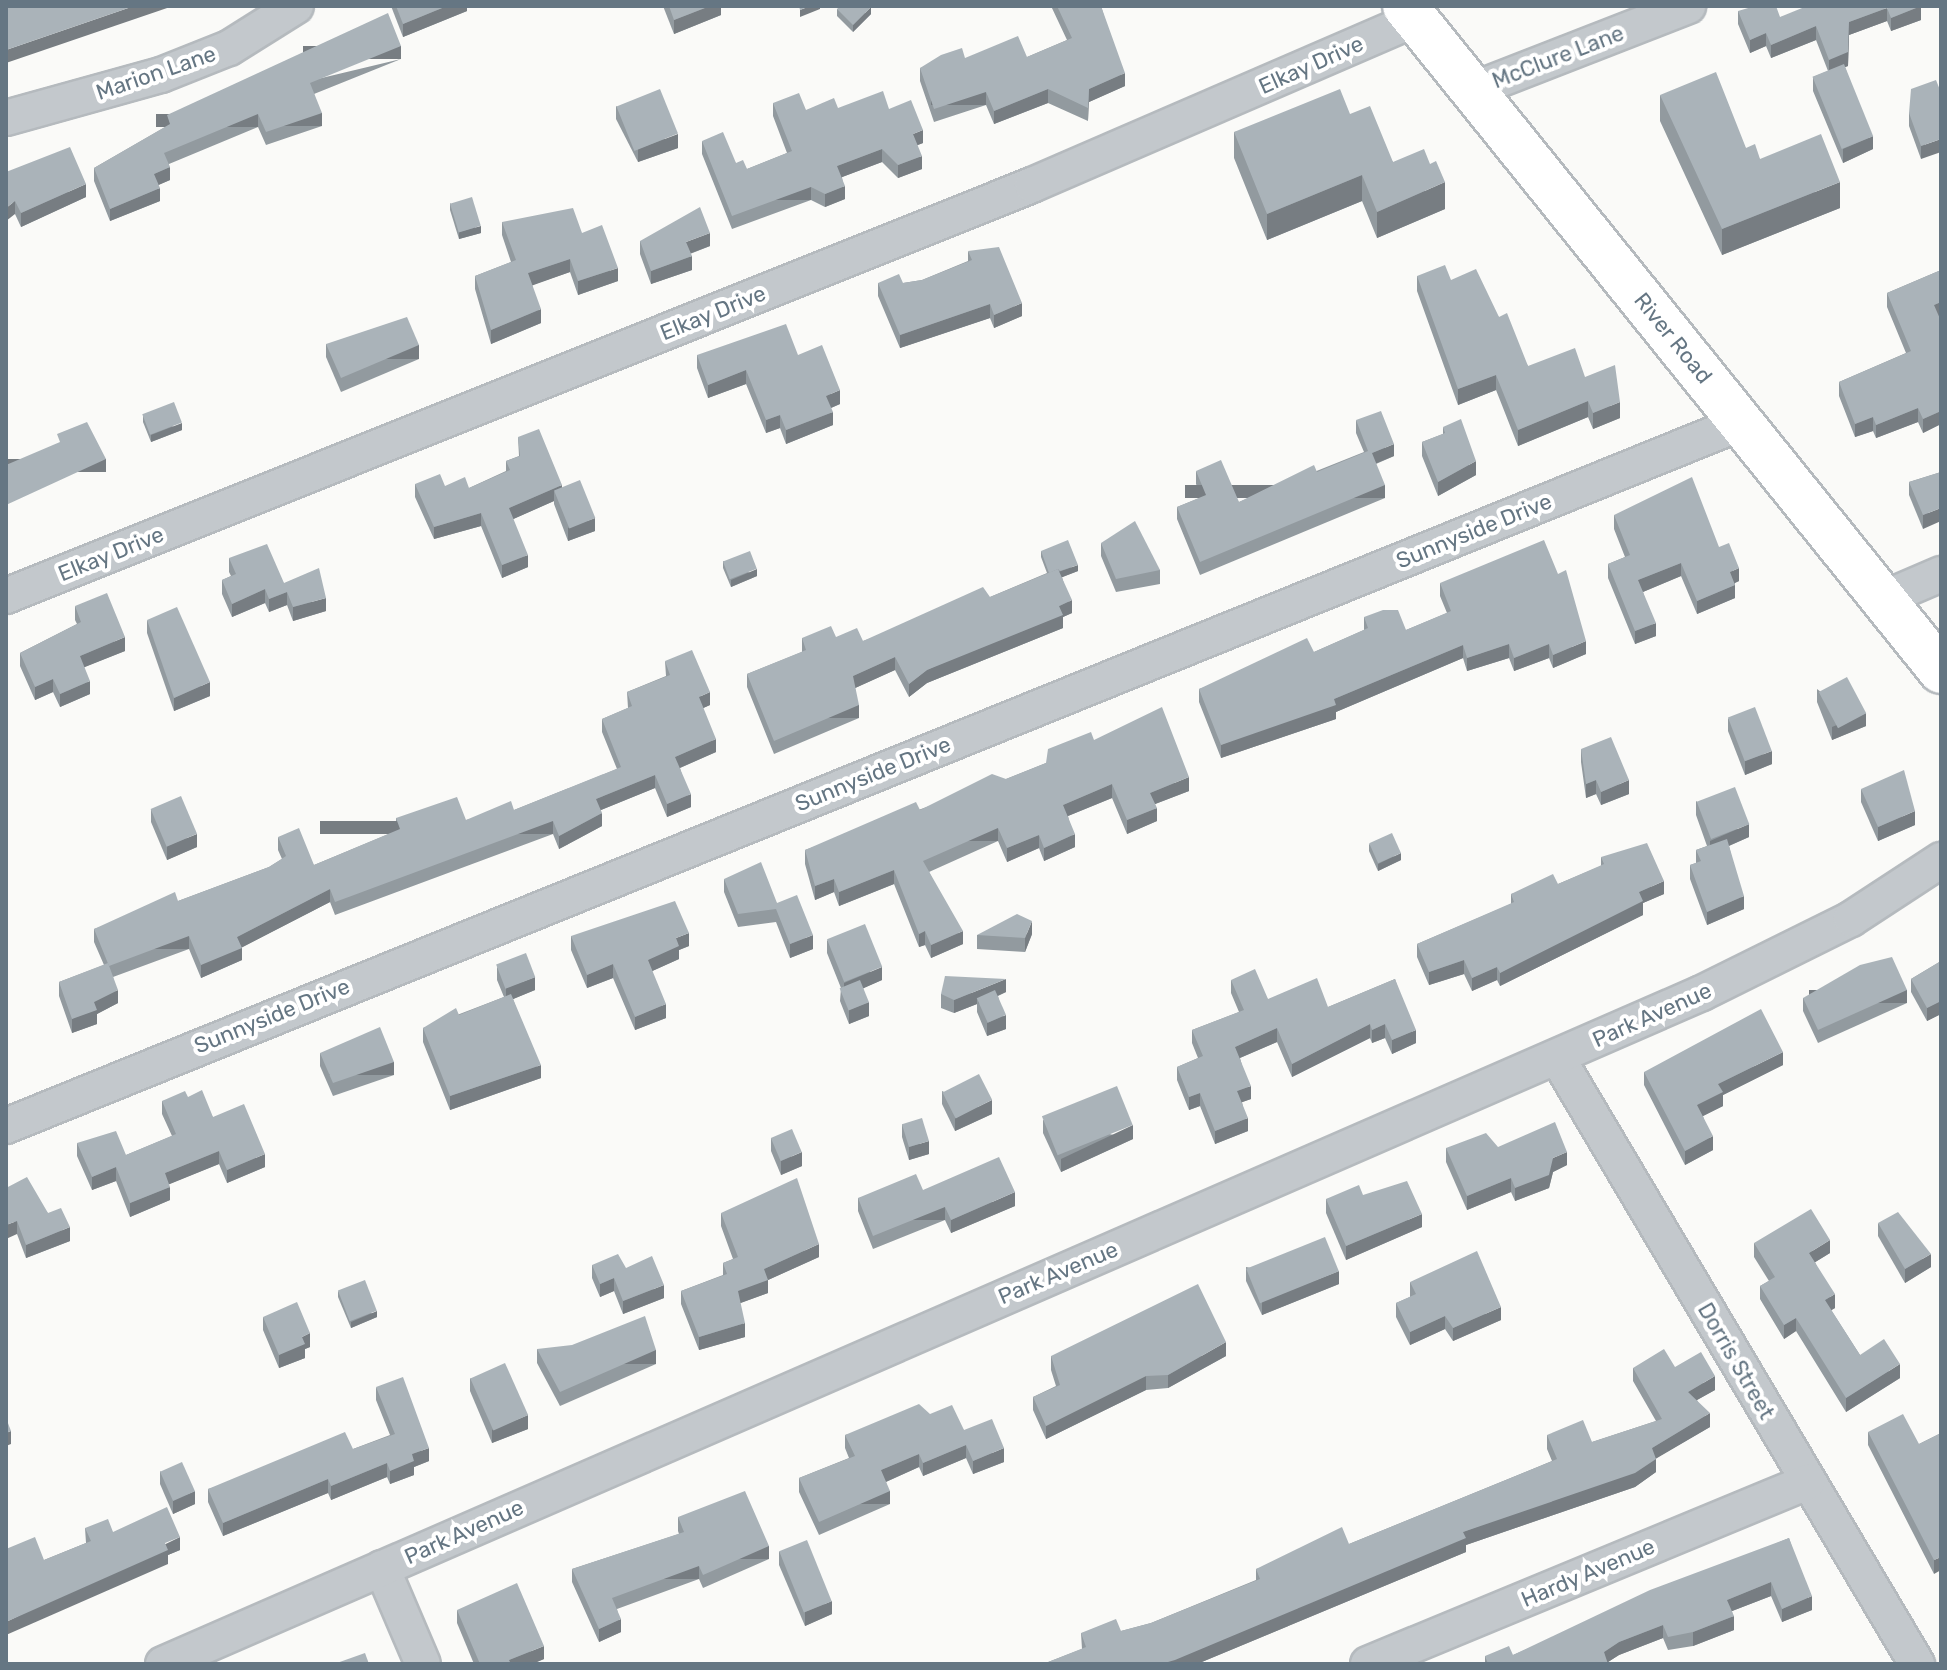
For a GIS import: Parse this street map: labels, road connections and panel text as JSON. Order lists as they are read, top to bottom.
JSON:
{
  "streets": {
    "main road": ["River Road"],
    "street": [
      "McClure Lane",
      "Elkay Drive",
      "Marion Lane",
      "Sunnyside Drive",
      "Park Avenue",
      "Dorris Street",
      "Hardy Avenue"
    ]
  },
  "crossings": [
    ["McClure Lane", "River Road"],
    ["Elkay Drive", "River Road"],
    ["River Road", "Sunnyside Drive"],
    ["Park Avenue", "Dorris Street"],
    ["Dorris Street", "Hardy Avenue"]
  ]
}
